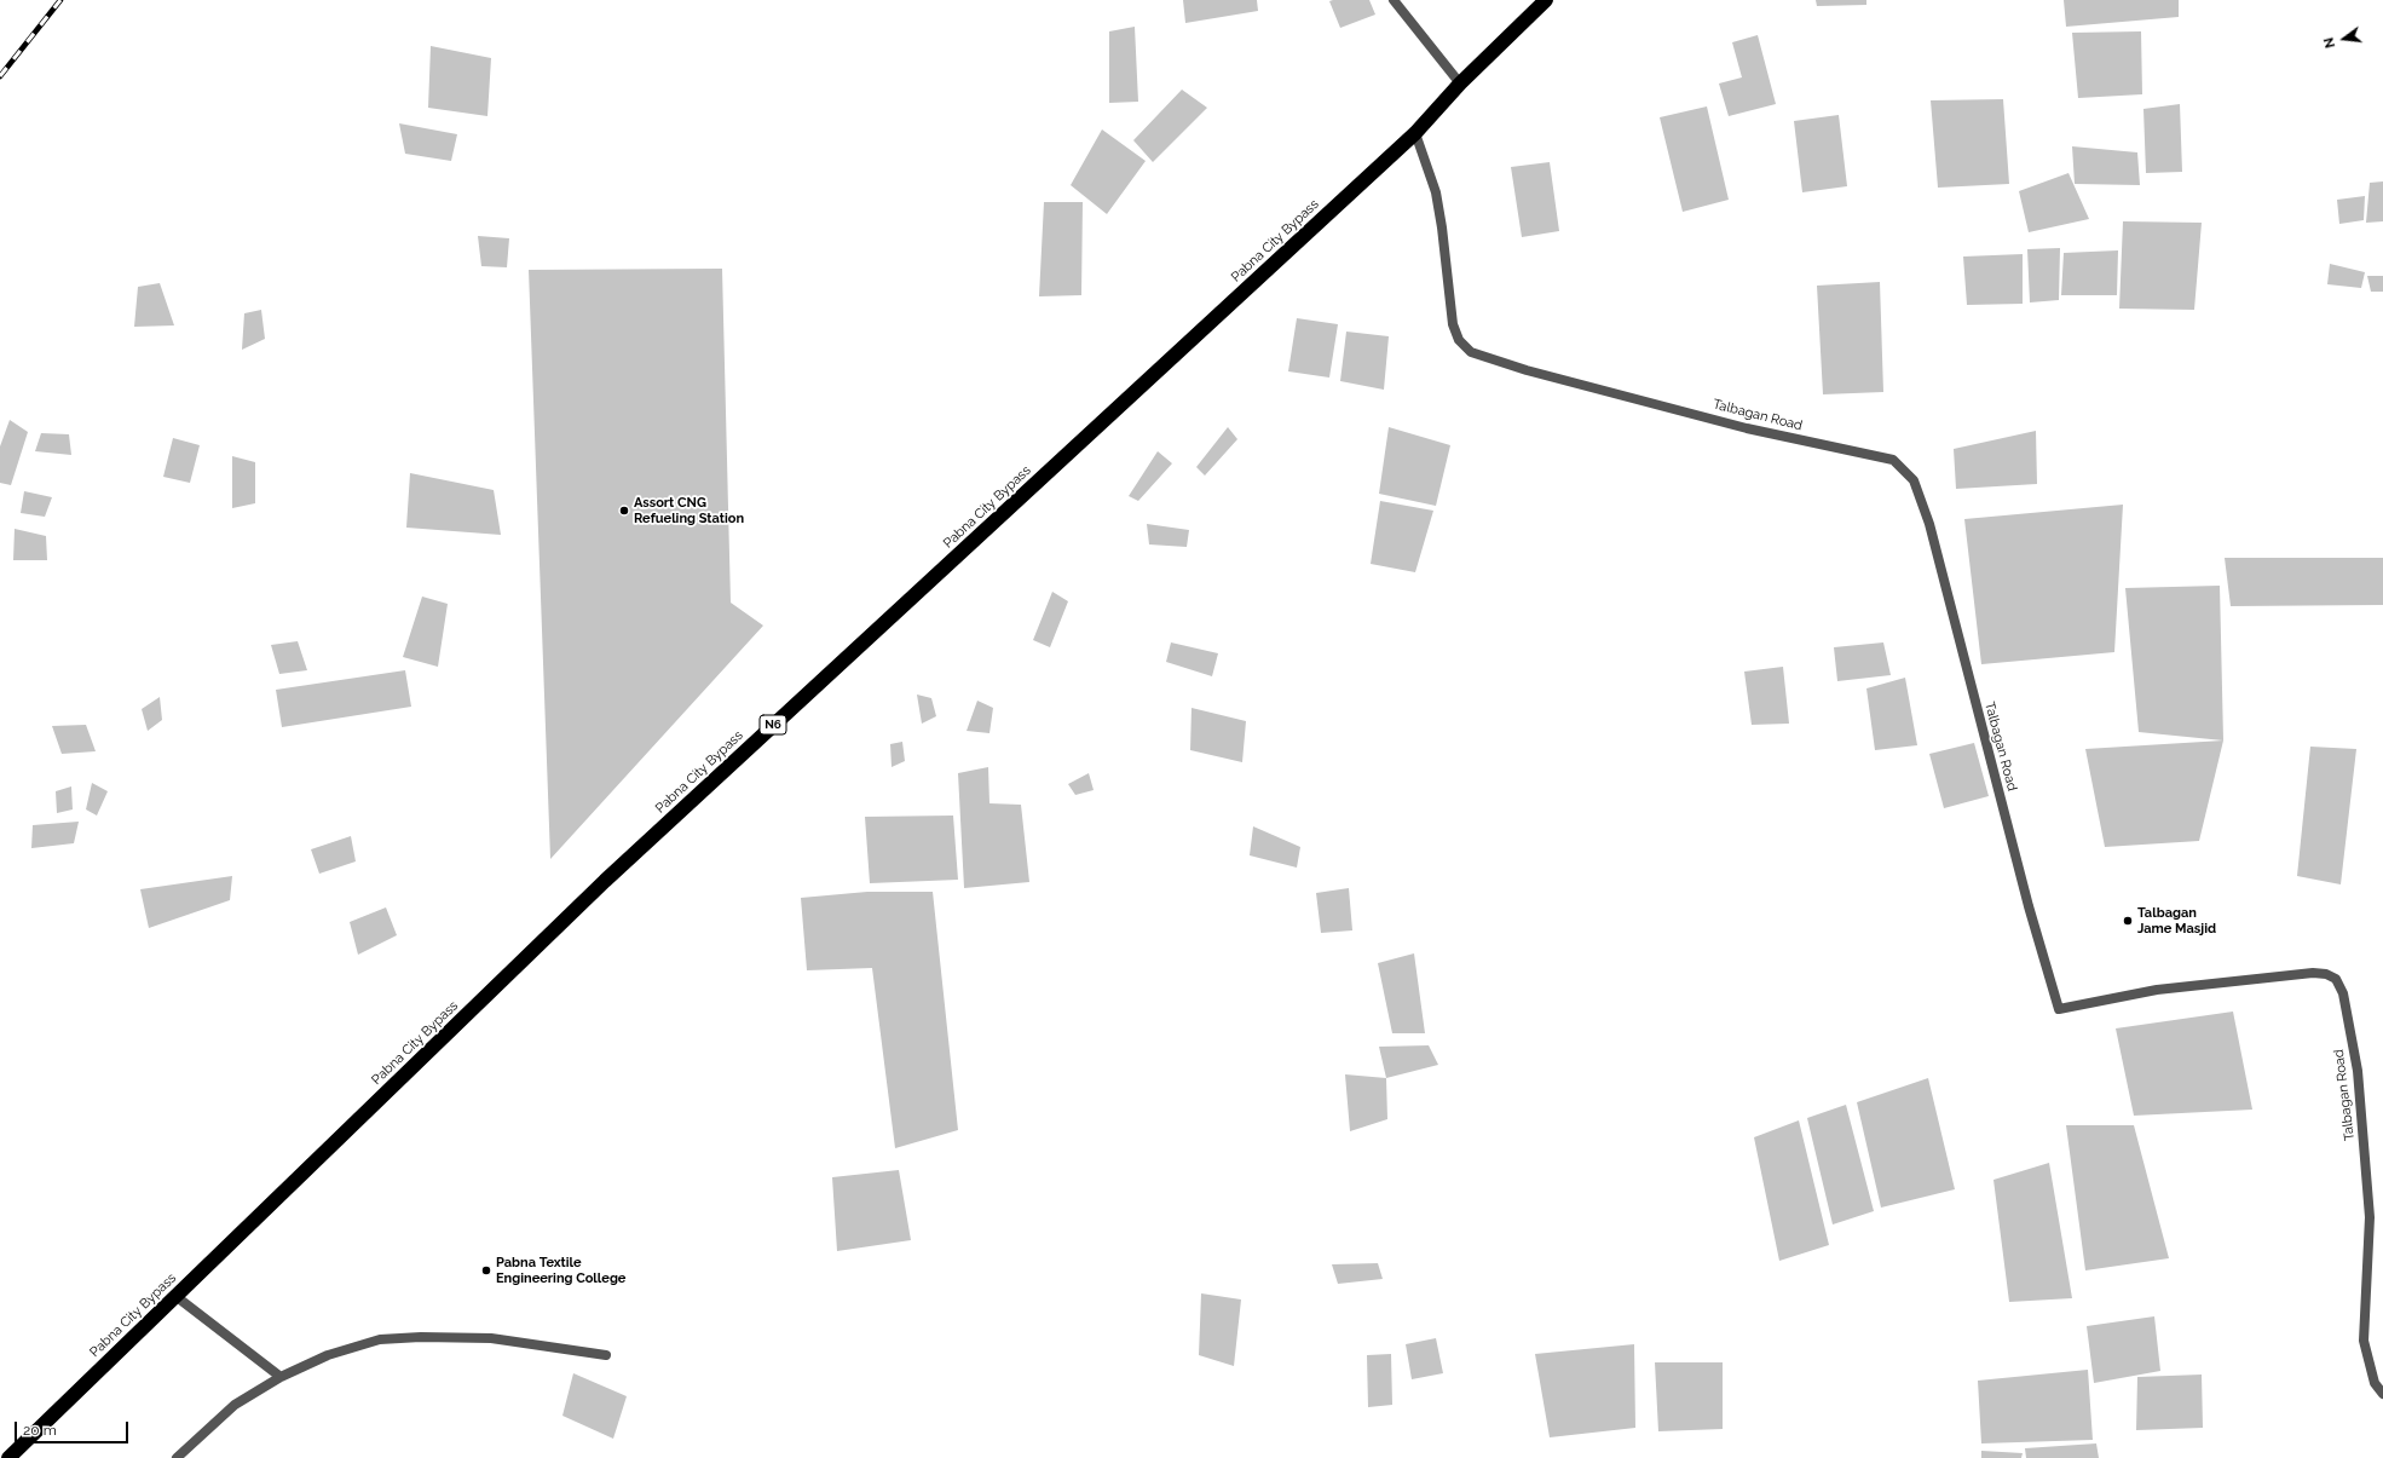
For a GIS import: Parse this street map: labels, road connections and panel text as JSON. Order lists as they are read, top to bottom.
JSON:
{
  "streets": {
    "highway": ["Pabna City Bypass", "N6"],
    "street": ["Talbagan Road"]
  },
  "crossings": [
    ["Pabna City Bypass", "Talbagan Road"]
  ],
  "places": ["Assort CNG Refueling Station", "Talbagan Jame Masjid", "Pabna Textile Engineering College"],
  "scale_bar": "20 m",
  "north": "left"
}
